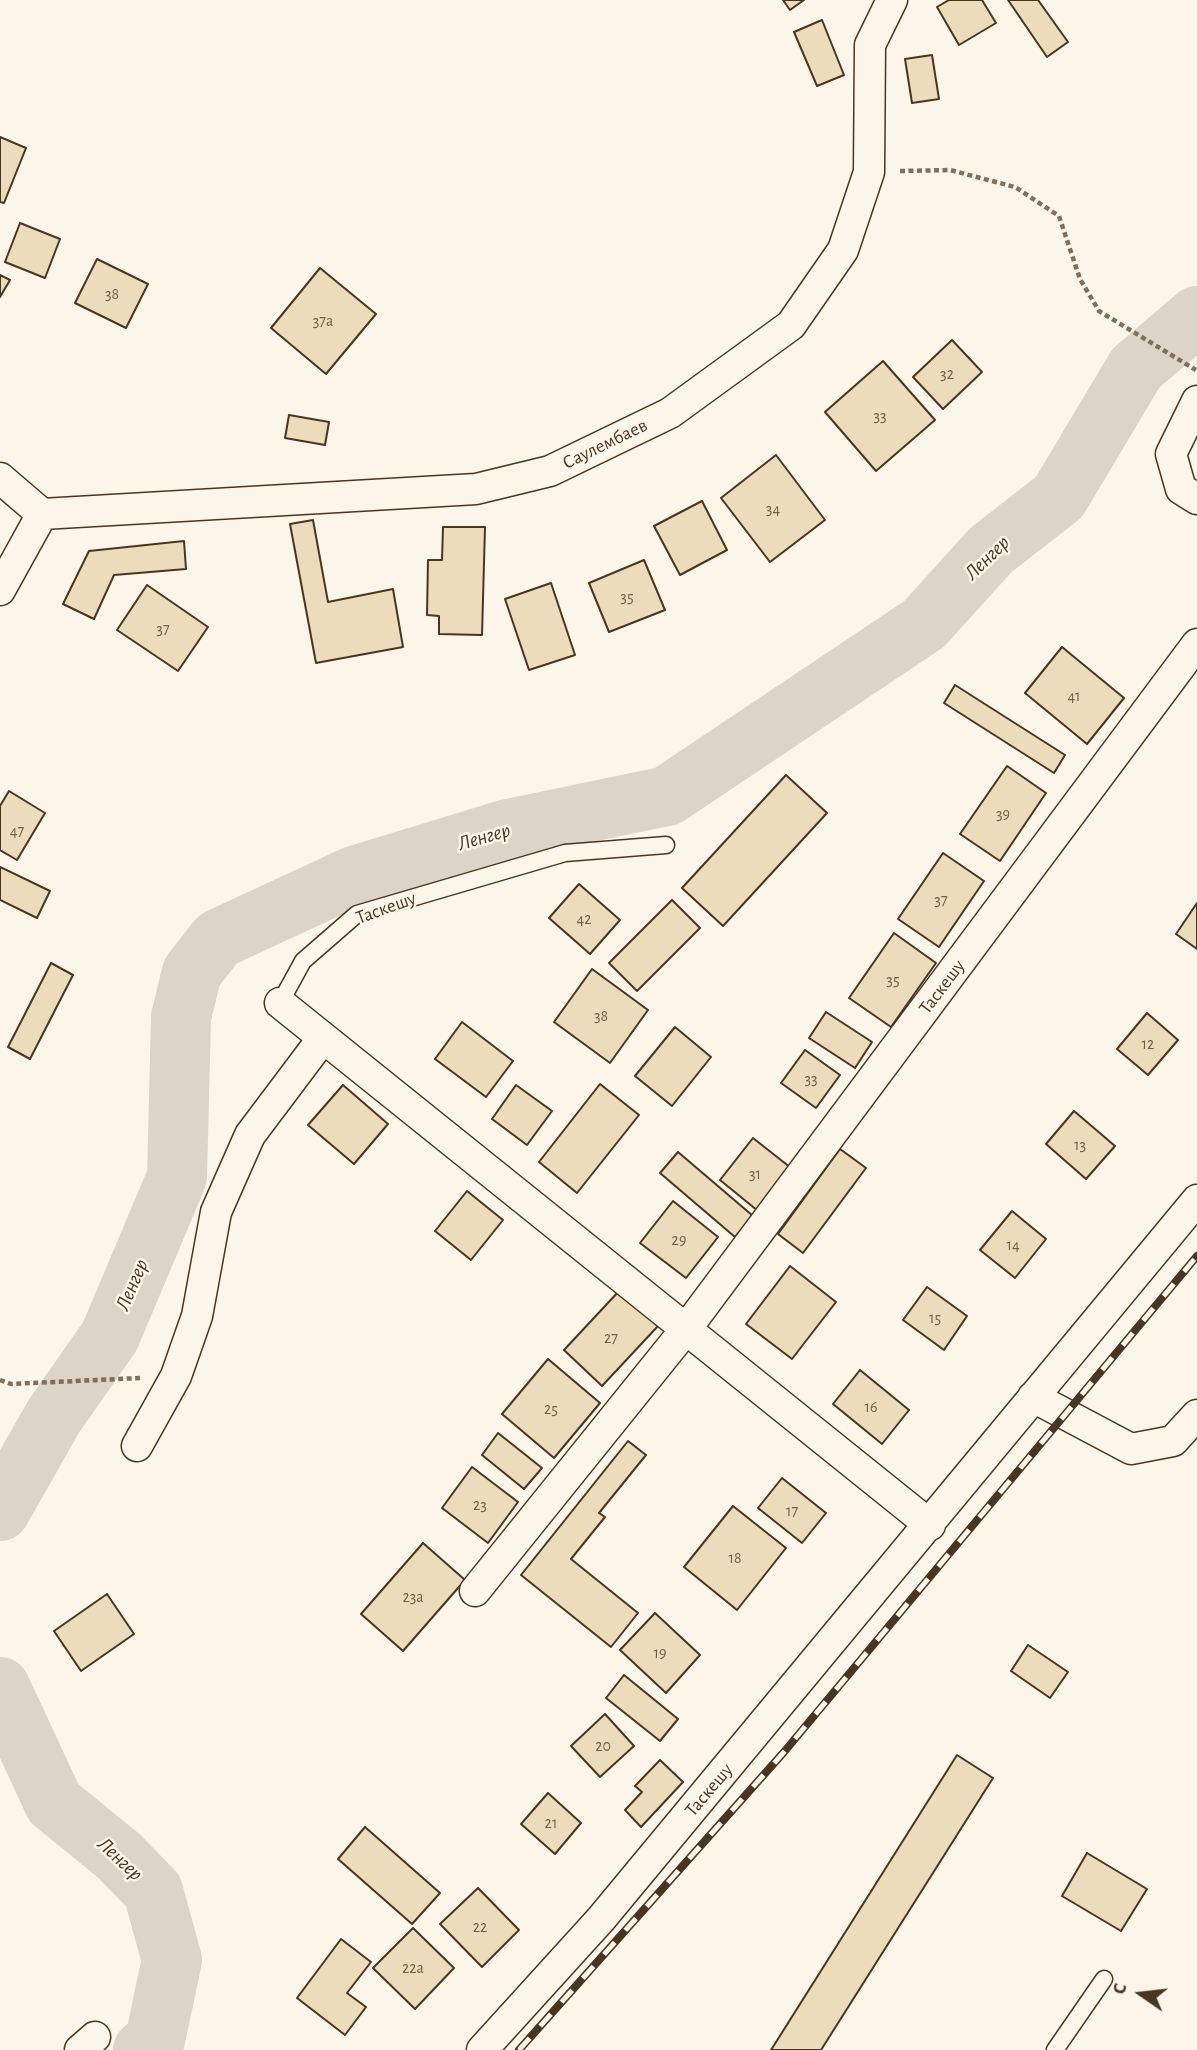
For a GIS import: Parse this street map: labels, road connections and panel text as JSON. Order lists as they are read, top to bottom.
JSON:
{
  "streets": {
    "street": ["Саулембаев", "Таскешу"]
  },
  "water": ["Ленгер"],
  "house_numbers": [
    "38",
    "37а",
    "32",
    "33",
    "34",
    "35",
    "37",
    "41",
    "39",
    "47",
    "37",
    "42",
    "35",
    "38",
    "12",
    "33",
    "13",
    "31",
    "29",
    "14",
    "15",
    "27",
    "16",
    "25",
    "23",
    "17",
    "18",
    "23а",
    "19",
    "20",
    "21",
    "22",
    "22а"
  ],
  "north": "left"
}
